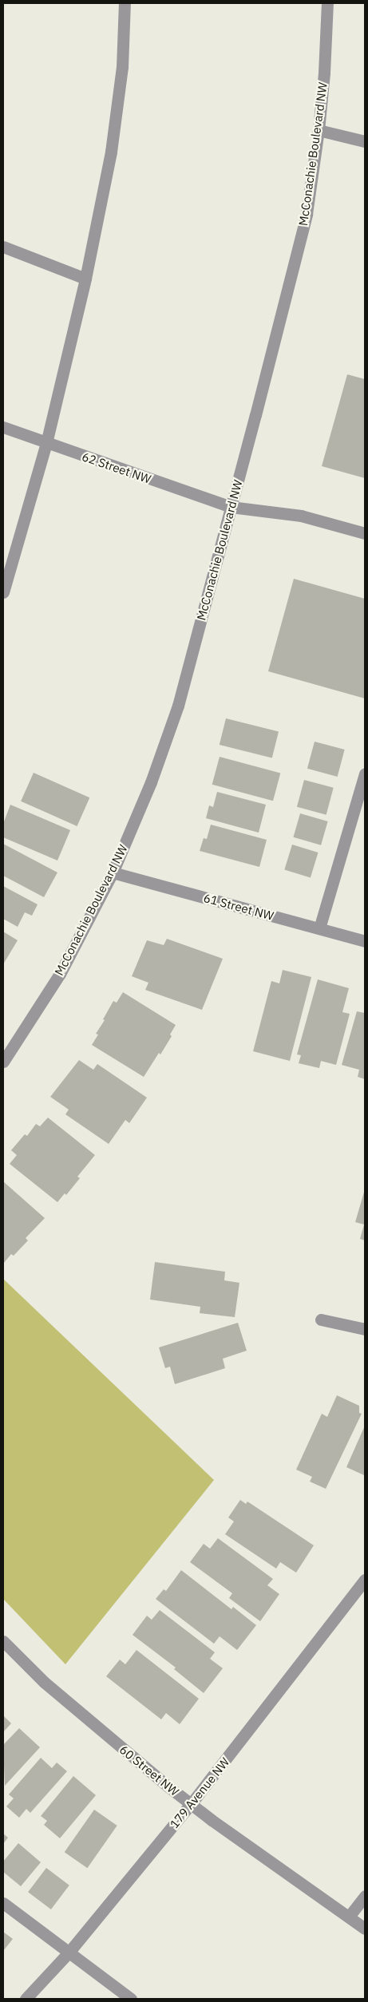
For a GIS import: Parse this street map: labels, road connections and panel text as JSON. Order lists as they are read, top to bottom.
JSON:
{
  "streets": {
    "street": [
      "McConachie Boulevard NW",
      "62 Street NW",
      "61 Street NW",
      "60 Street NW",
      "179 Avenue NW"
    ]
  },
  "crossings": [
    ["McConachie Boulevard NW", "62 Street NW"],
    ["McConachie Boulevard NW", "61 Street NW"],
    ["60 Street NW", "179 Avenue NW"]
  ]
}
